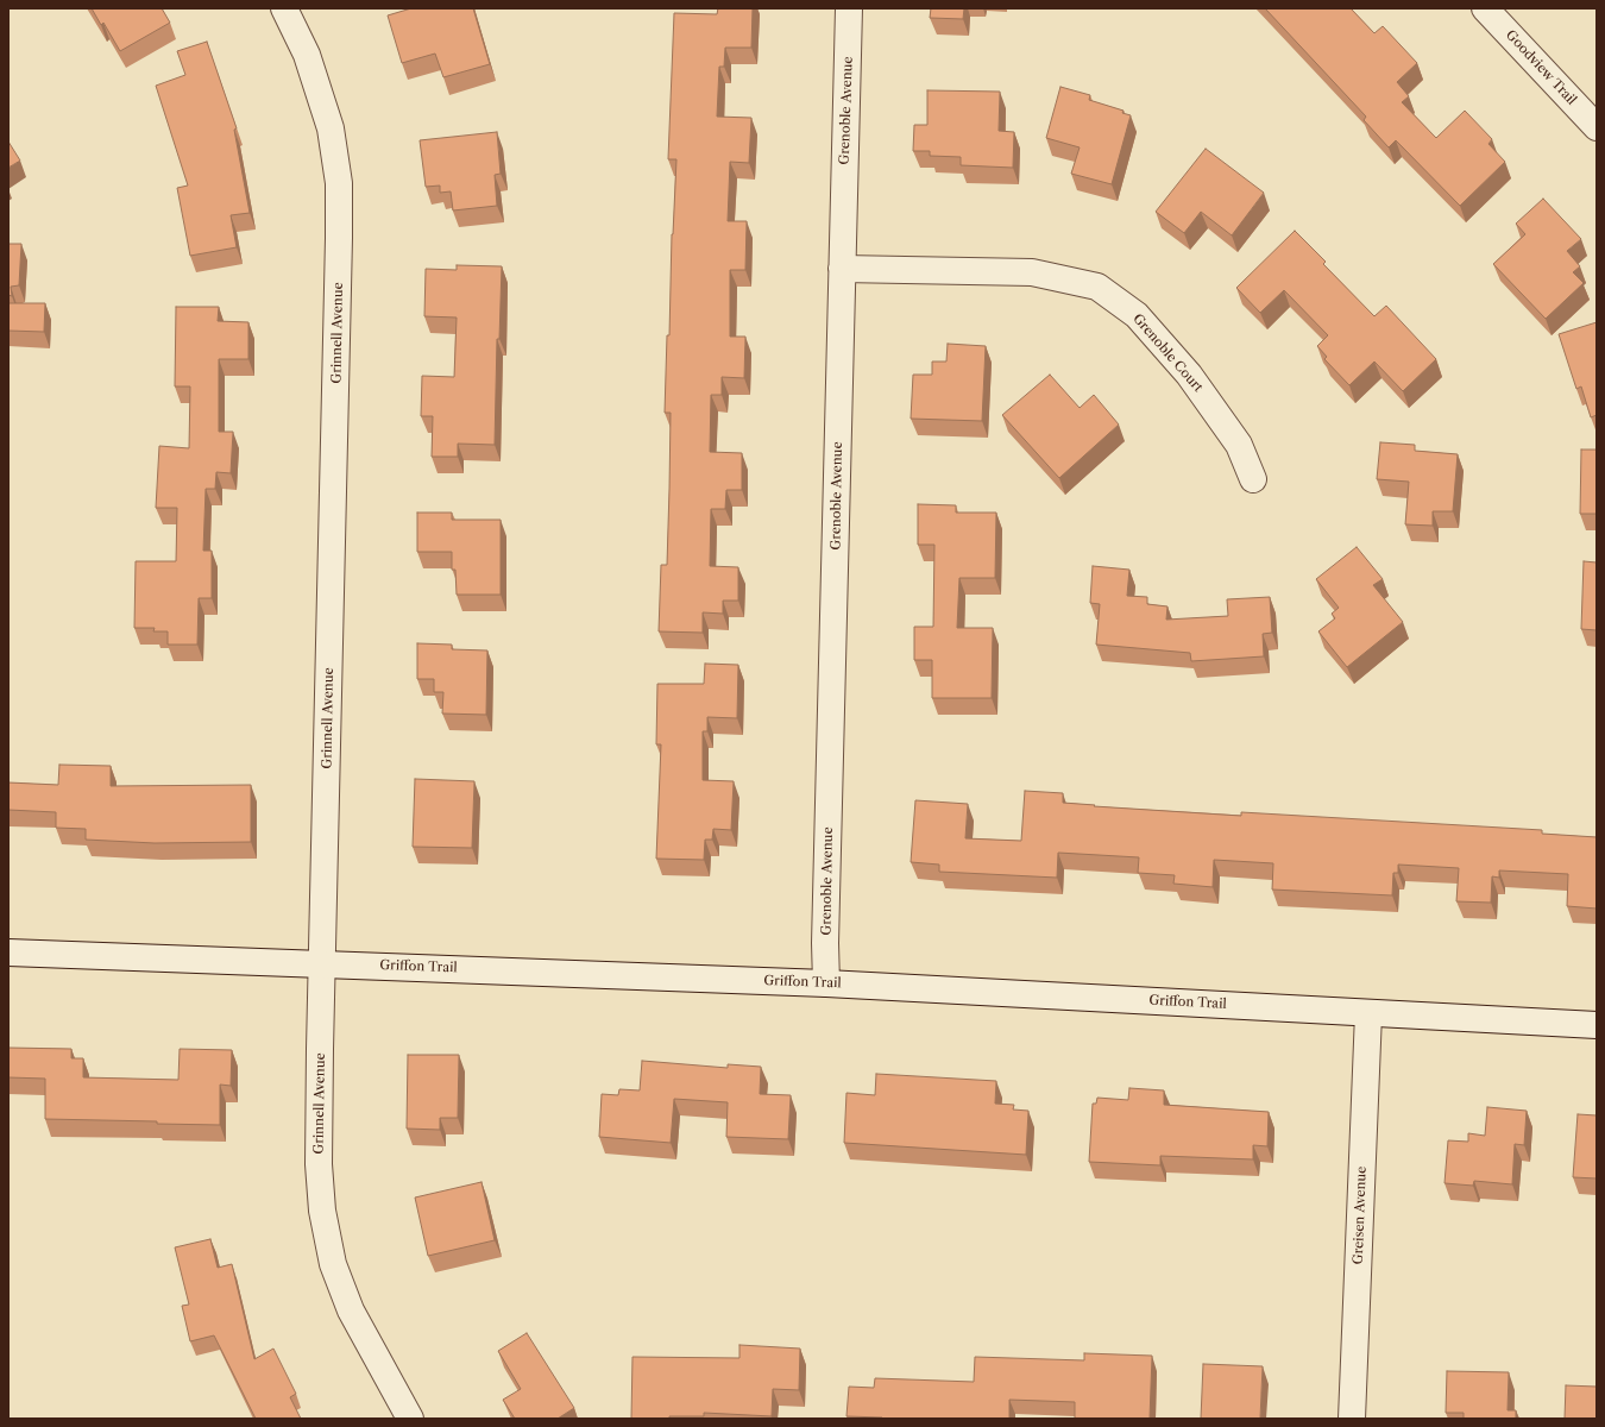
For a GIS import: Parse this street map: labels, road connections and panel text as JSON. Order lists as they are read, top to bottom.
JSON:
{
  "streets": {
    "street": [
      "Goodview Trail",
      "Grenoble Avenue",
      "Grinnell Avenue",
      "Grenoble Court",
      "Griffon Trail",
      "Greisen Avenue"
    ]
  },
  "crossings": [
    ["Grenoble Avenue", "Grenoble Court"],
    ["Grenoble Avenue", "Griffon Trail"],
    ["Grinnell Avenue", "Griffon Trail"],
    ["Griffon Trail", "Greisen Avenue"]
  ]
}
